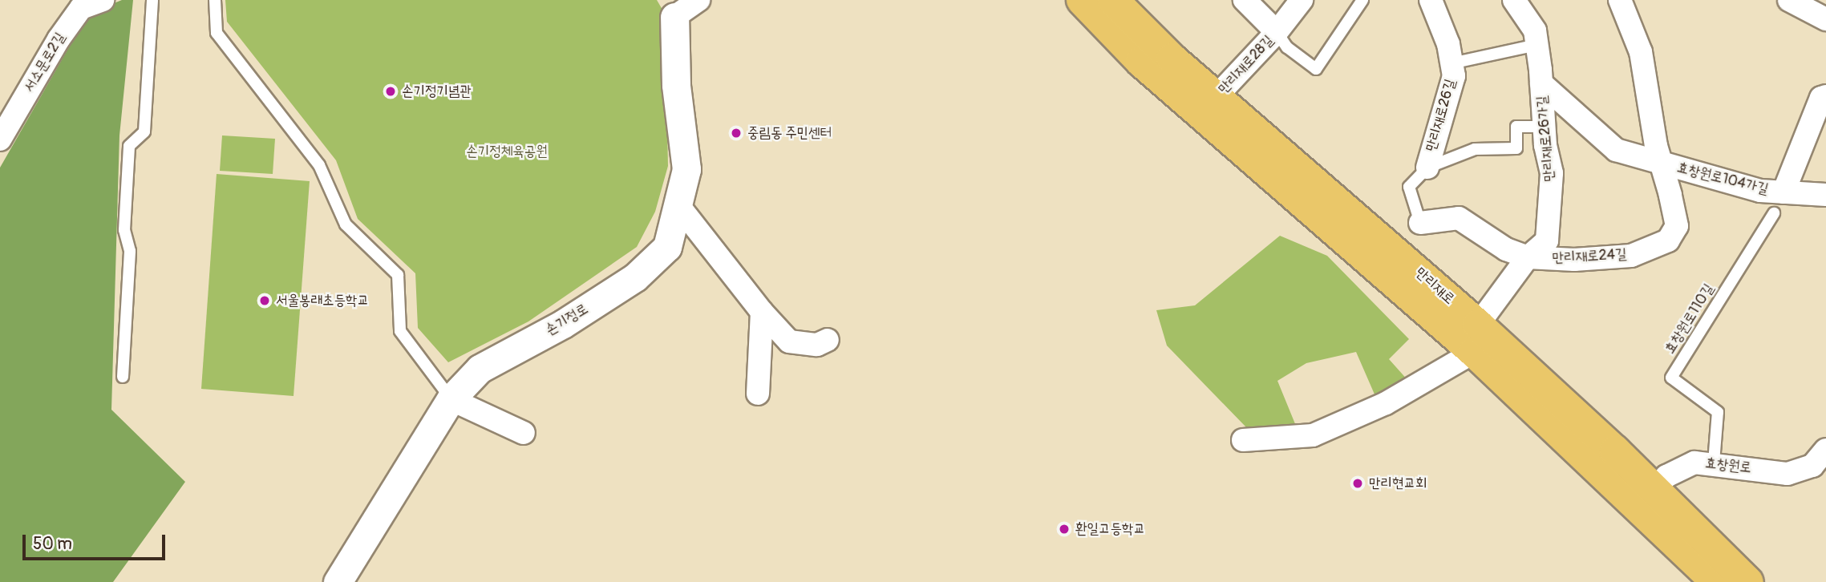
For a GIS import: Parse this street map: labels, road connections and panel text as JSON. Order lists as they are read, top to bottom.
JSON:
{
  "streets": {
    "main road": ["만리재로"],
    "street": [
      "서소문로2길",
      "만리재로28길",
      "만리재로26길",
      "만리재로26가길",
      "효창원로104가길",
      "만리재로24길",
      "손기정로",
      "효창원로"
    ],
    "lane": ["효창원로110길"]
  },
  "crossings": [
    ["만리재로28길", "만리재로"],
    ["만리재로26길", "만리재로26가길"],
    ["만리재로26길", "만리재로24길"],
    ["만리재로26가길", "만리재로24길"],
    ["효창원로104가길", "만리재로24길"],
    ["만리재로", "효창원로"],
    ["효창원로110길", "효창원로"]
  ],
  "parks": ["손기정체육공원"],
  "places": [
    "손기정기념관",
    "중림동 주민센터",
    "서울봉래초등학교",
    "만리현교회",
    "환일고등학교"
  ],
  "scale_bar": "50 m"
}
